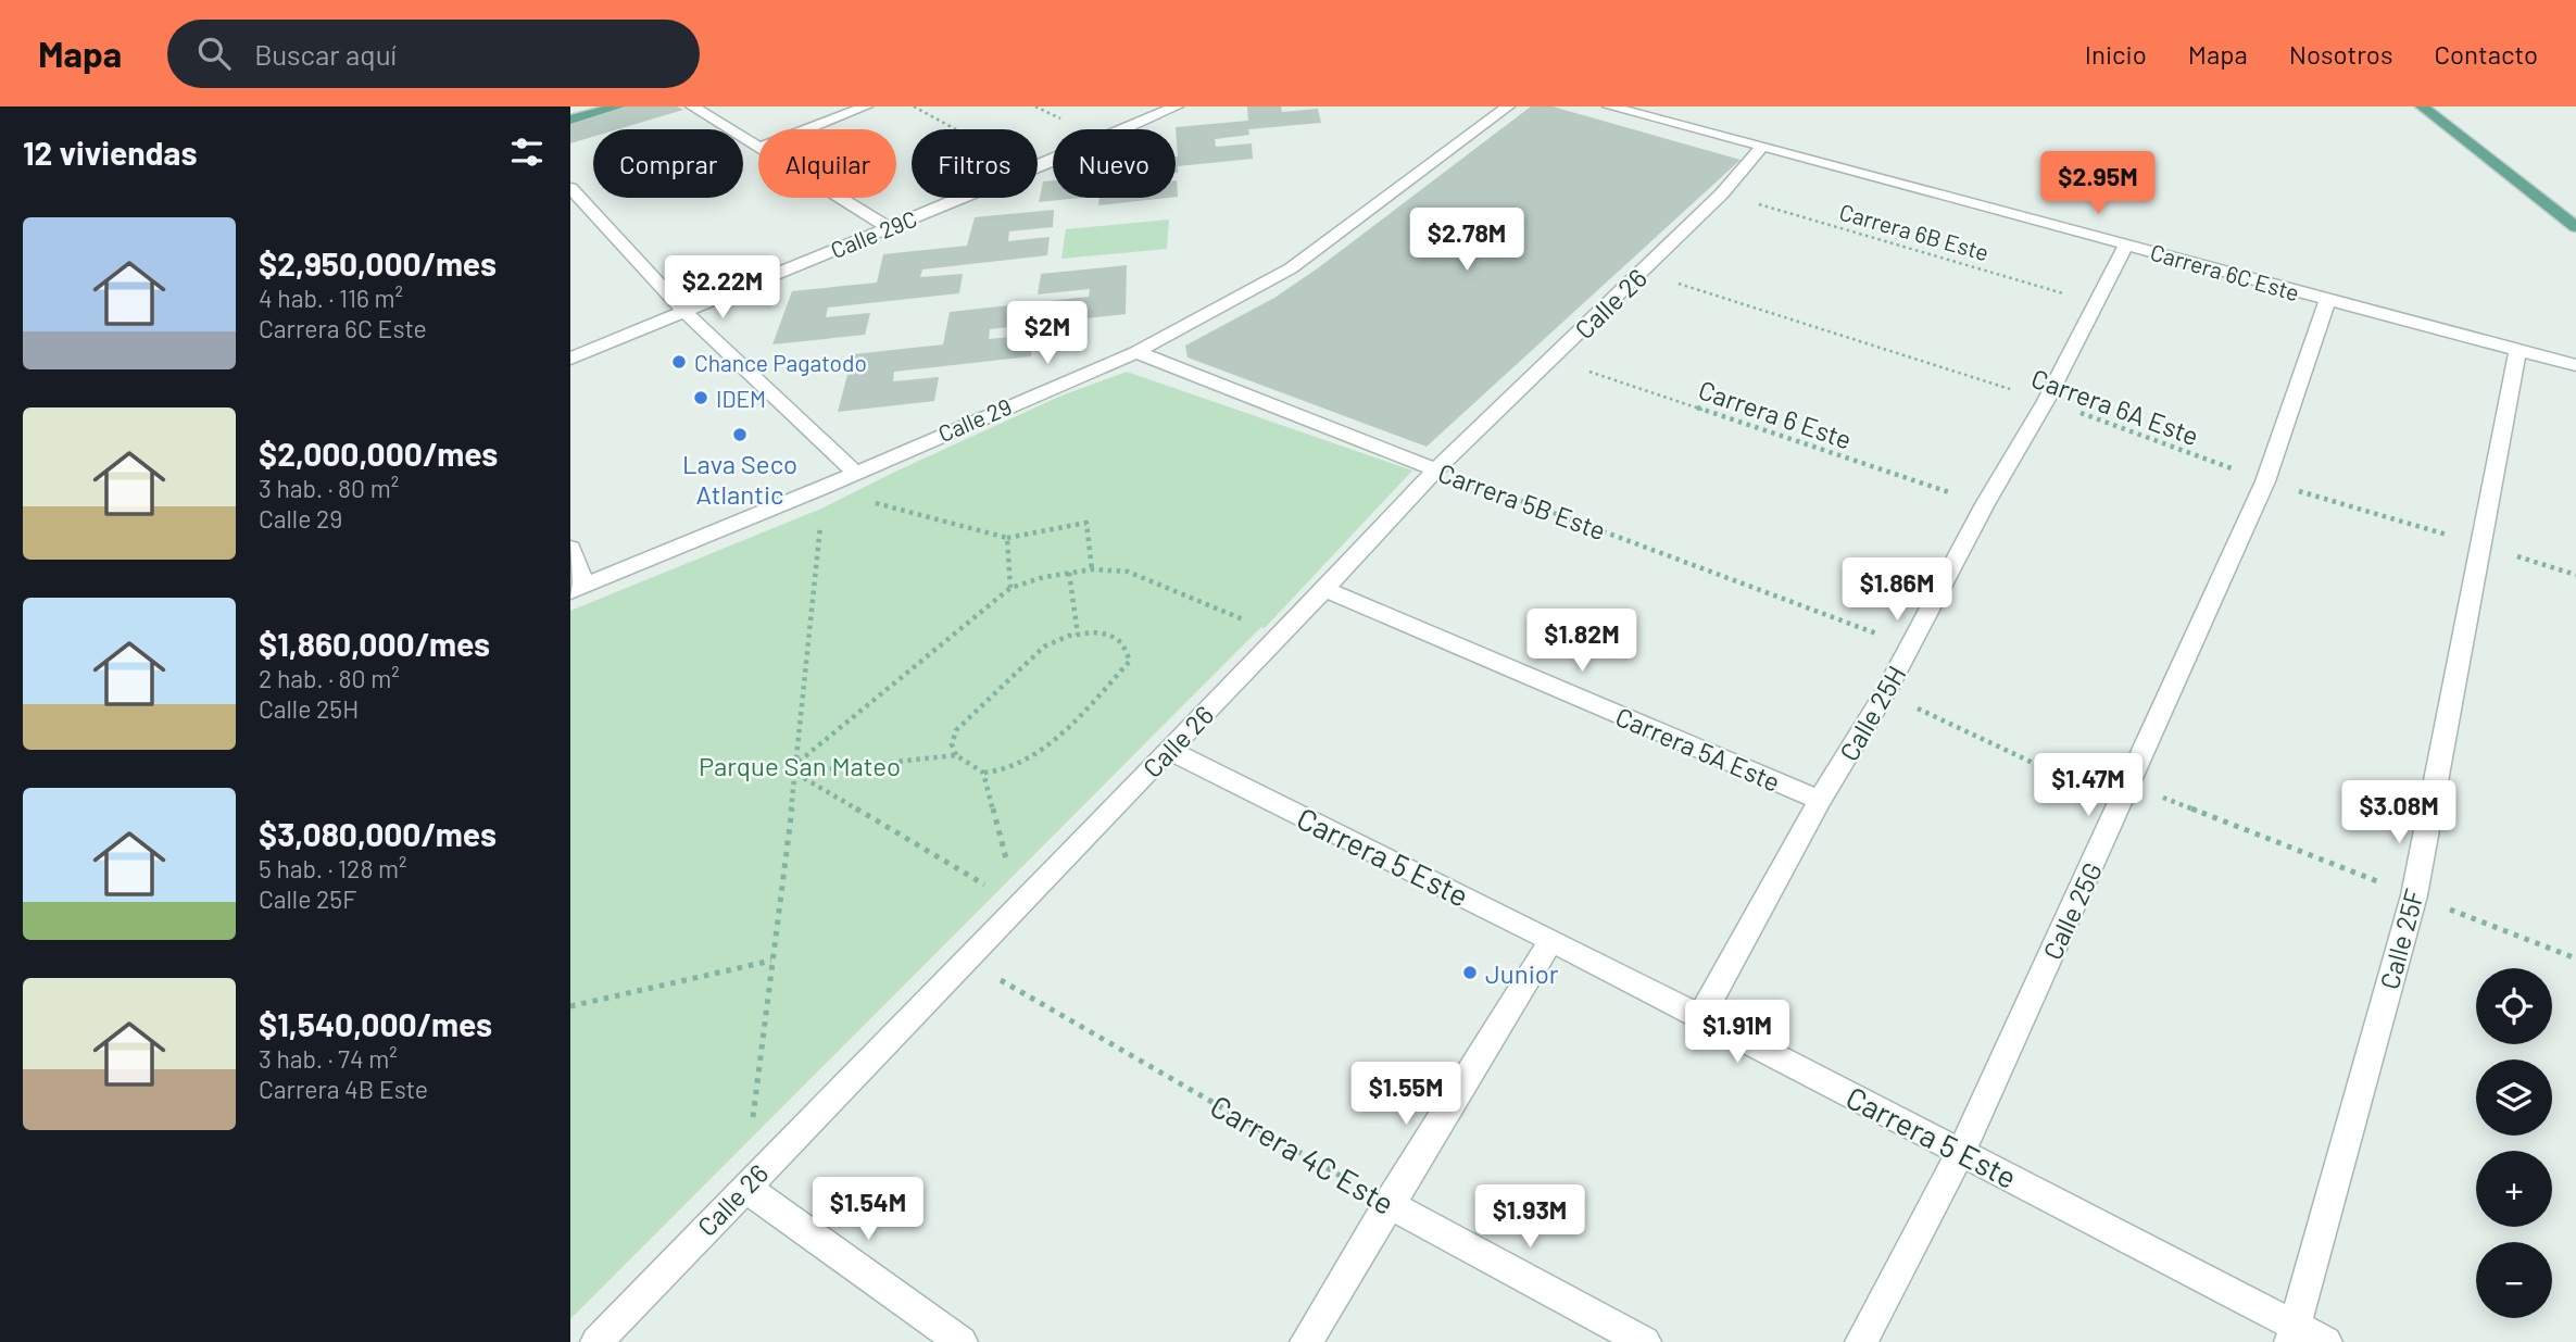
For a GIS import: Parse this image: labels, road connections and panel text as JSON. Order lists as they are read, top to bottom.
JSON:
{
  "streets": {
    "street": [
      "Calle 29C",
      "Carrera 6C Este",
      "Calle 26",
      "Calle 29",
      "Carrera 5B Este",
      "Calle 25H",
      "Carrera 5A Este",
      "Carrera 5 Este",
      "Calle 25G",
      "Calle 25F",
      "Carrera 4C Este"
    ],
    "path": ["Carrera 6B Este", "Carrera 6A Este", "Carrera 6 Este"]
  },
  "crossings": [
    ["Carrera 6B Este", "Calle 26"],
    ["Carrera 6B Este", "Calle 25H"],
    ["Carrera 6C Este", "Calle 26"],
    ["Carrera 6C Este", "Calle 25H"],
    ["Carrera 6C Este", "Calle 25G"],
    ["Carrera 6C Este", "Calle 25F"],
    ["Calle 26", "Carrera 6A Este"],
    ["Calle 26", "Carrera 6 Este"],
    ["Calle 26", "Carrera 5B Este"],
    ["Calle 26", "Carrera 5A Este"],
    ["Calle 26", "Carrera 5 Este"],
    ["Calle 26", "Carrera 4C Este"],
    ["Carrera 6A Este", "Calle 25H"],
    ["Carrera 6A Este", "Calle 25G"],
    ["Carrera 6A Este", "Calle 25F"],
    ["Carrera 6 Este", "Calle 25H"],
    ["Calle 29", "Carrera 5B Este"],
    ["Carrera 5B Este", "Calle 25H"],
    ["Calle 25H", "Carrera 5A Este"],
    ["Calle 25H", "Carrera 5 Este"],
    ["Carrera 5 Este", "Calle 25G"],
    ["Carrera 5 Este", "Calle 25F"]
  ],
  "parks": ["Parque San Mateo"],
  "places": [
    "Chance Pagatodo",
    "IDEM",
    "Lava Seco Atlantic",
    "Junior"
  ],
  "page": {
    "header": "Mapa",
    "search": "Buscar aquí",
    "nav": [
      "Inicio",
      "Mapa",
      "Nosotros",
      "Contacto"
    ],
    "heading": "12 viviendas",
    "chip": [
      "Comprar",
      "Alquilar",
      "Filtros",
      "Nuevo"
    ],
    "price": [
      "$2.95M",
      "$2.78M",
      "$2.22M",
      "$2M",
      "$1.86M",
      "$1.82M",
      "$1.47M",
      "$3.08M",
      "$1.91M",
      "$1.55M",
      "$1.54M",
      "$1.93M"
    ],
    "list": [
      {
        "name": "$2,950,000/mes",
        "note": "4 hab. · 116 m² · Carrera 6C Este"
      },
      {
        "name": "$2,000,000/mes",
        "note": "3 hab. · 80 m² · Calle 29"
      },
      {
        "name": "$1,860,000/mes",
        "note": "2 hab. · 80 m² · Calle 25H"
      },
      {
        "name": "$3,080,000/mes",
        "note": "5 hab. · 128 m² · Calle 25F"
      },
      {
        "name": "$1,540,000/mes",
        "note": "3 hab. · 74 m² · Carrera 4B Este"
      }
    ],
    "map_buttons": ["+", "−"]
  }
}
